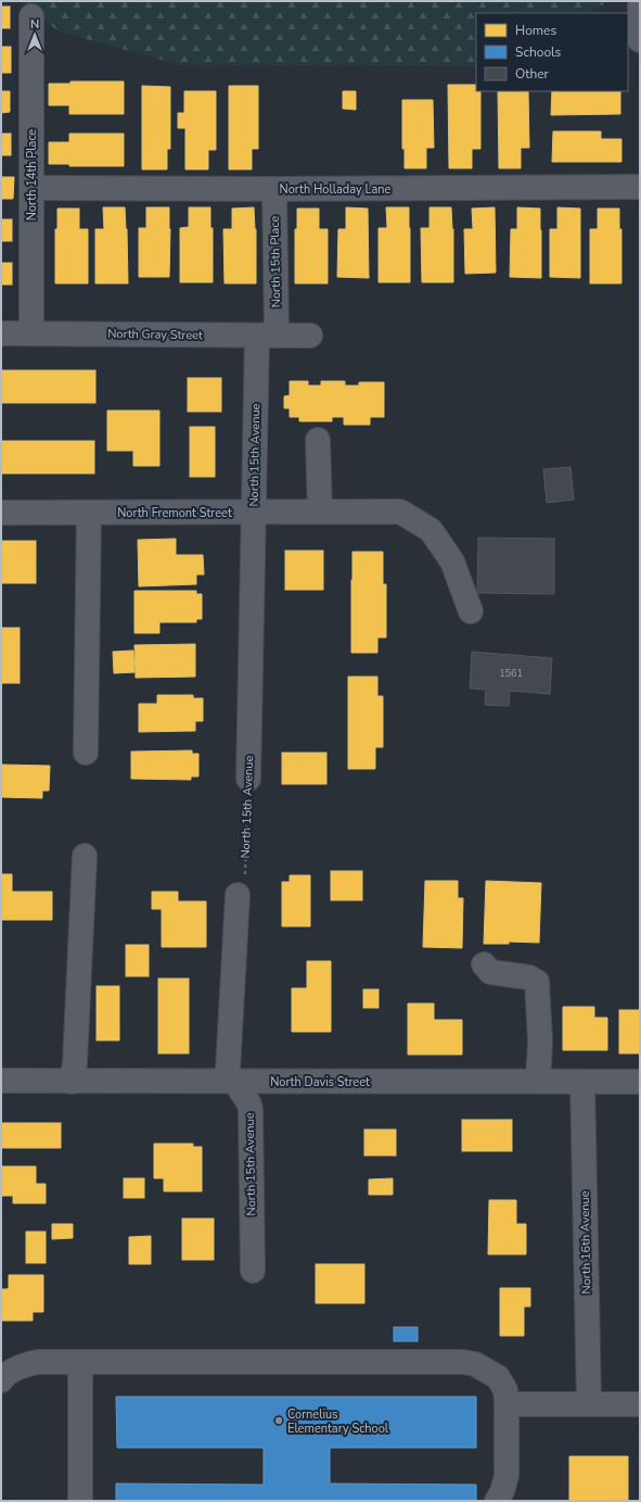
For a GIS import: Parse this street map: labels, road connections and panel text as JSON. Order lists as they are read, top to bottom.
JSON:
{
  "streets": {
    "street": [
      "North 14th Place",
      "North Holladay Lane",
      "North 15th Place",
      "North Gray Street",
      "North 15th Avenue",
      "North Fremont Street",
      "North Davis Street",
      "North 16th Avenue"
    ]
  },
  "crossings": [
    ["North 14th Place", "North Holladay Lane"],
    ["North 14th Place", "North Gray Street"],
    ["North Holladay Lane", "North 15th Place"],
    ["North 15th Place", "North Gray Street"],
    ["North 15th Place", "North 15th Avenue"],
    ["North Gray Street", "North 15th Avenue"],
    ["North 15th Avenue", "North Fremont Street"],
    ["North 15th Avenue", "North Davis Street"],
    ["North Davis Street", "North 16th Avenue"]
  ],
  "places": ["Cornelius Elementary School"],
  "house_numbers": ["1561"],
  "legend": ["Homes", "Schools", "Other"],
  "north": "top"
}
